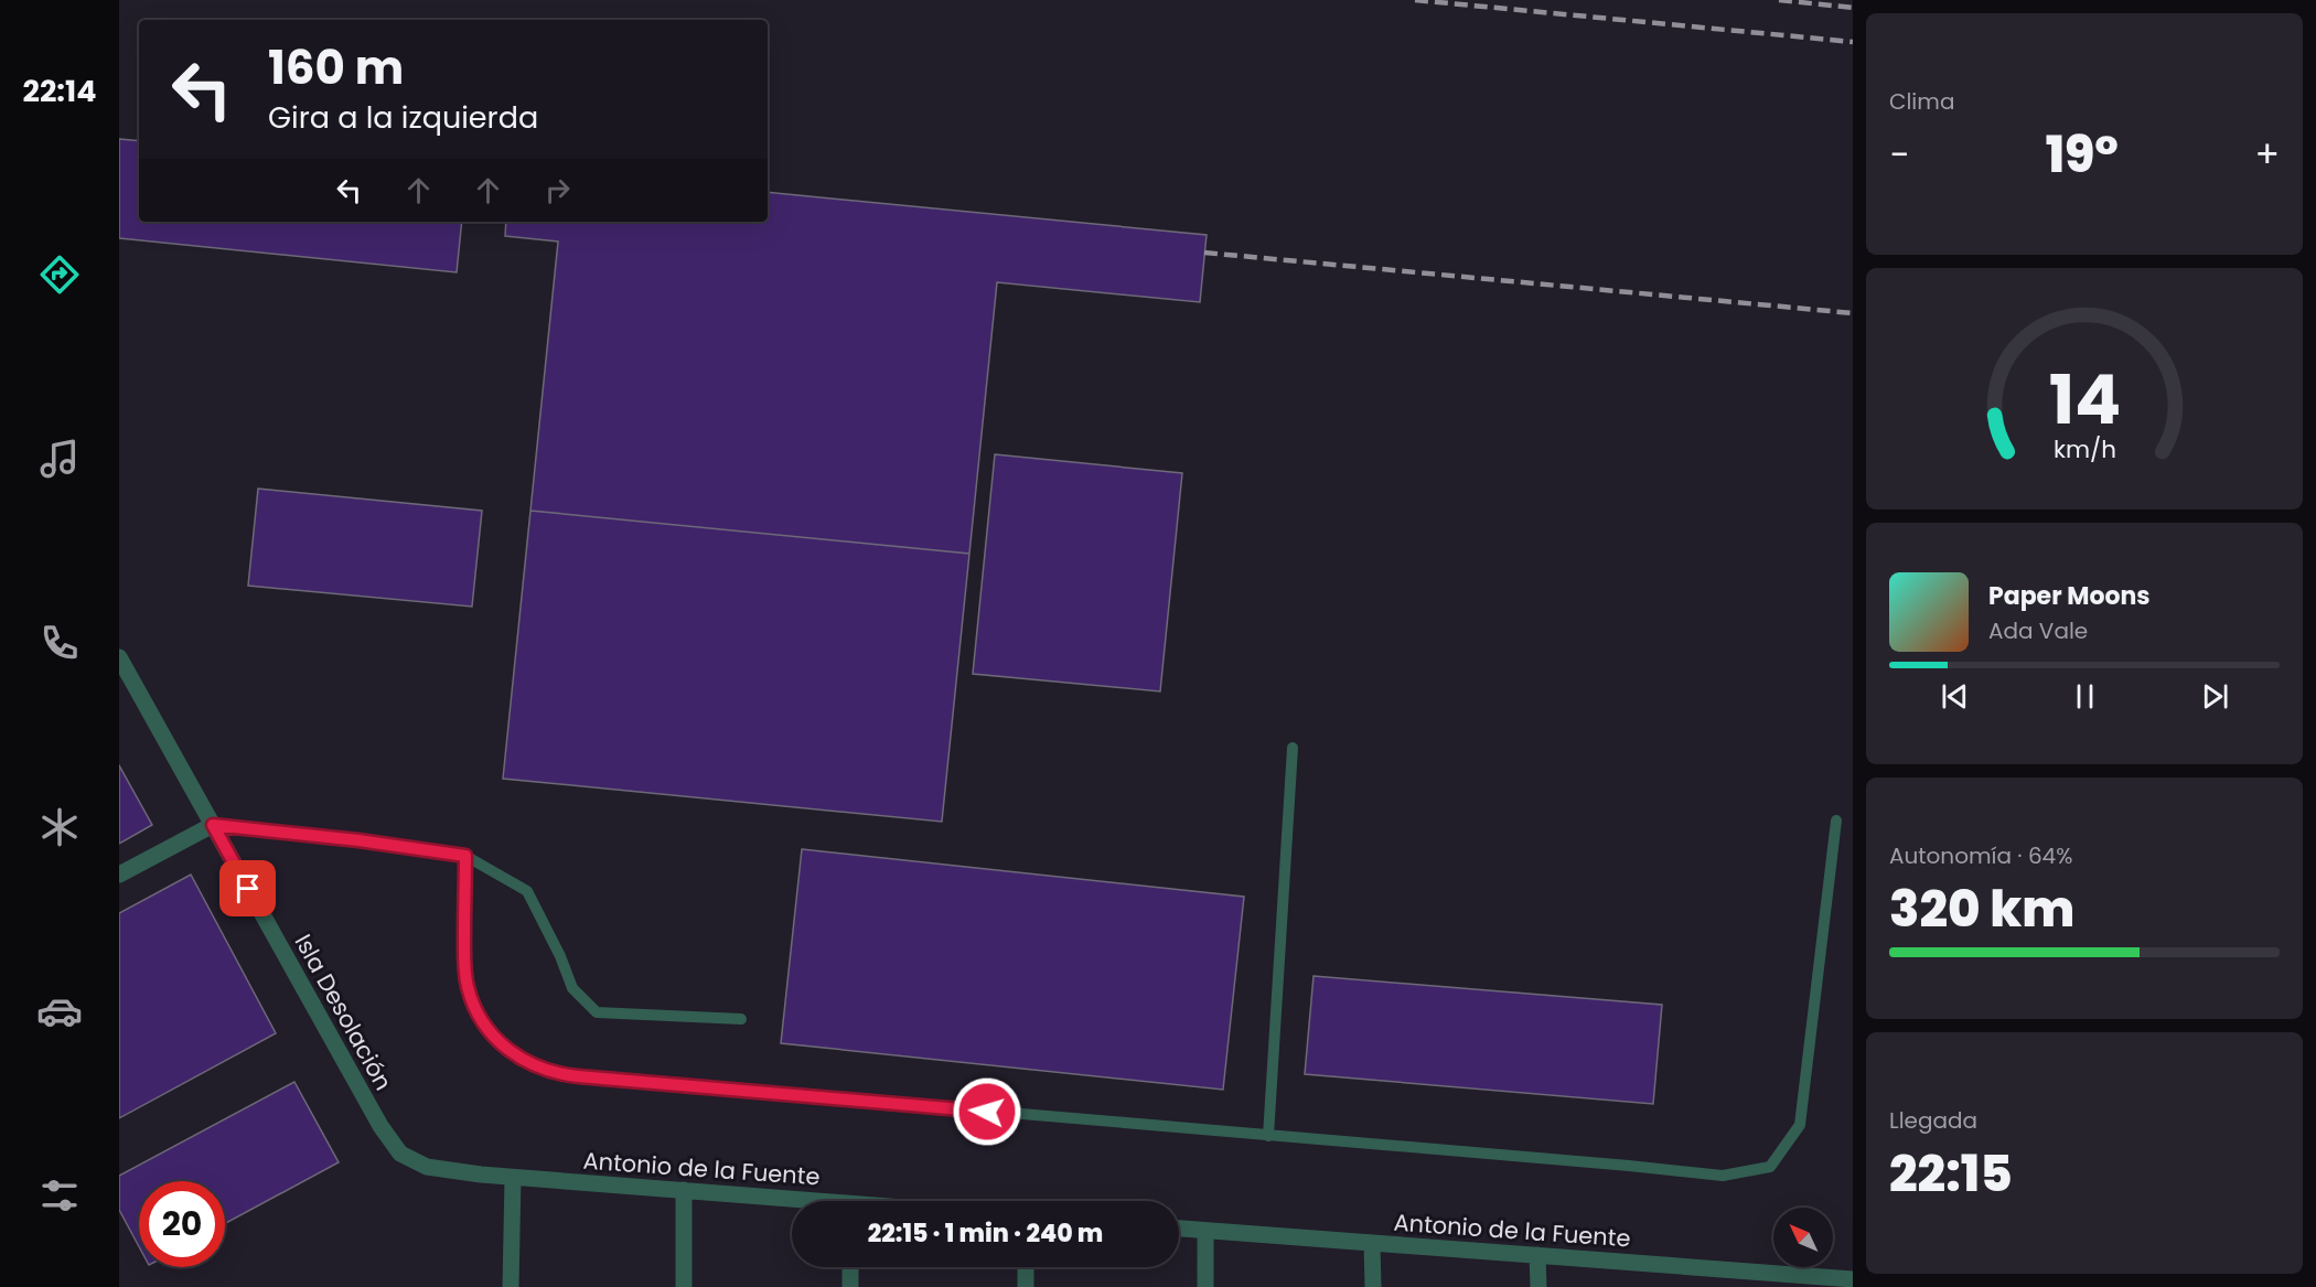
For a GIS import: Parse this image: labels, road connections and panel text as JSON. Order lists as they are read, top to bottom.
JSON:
{
  "streets": {
    "street": ["Isla Desolación", "Antonio de la Fuente"]
  },
  "crossings": [
    ["Isla Desolación", "Antonio de la Fuente"]
  ],
  "north": "top left",
  "page": {
    "tabs": "22:14",
    "tile": [
      "Clima",
      ["Autonomía · 64%", "320 km"],
      ["Llegada", "22:15"]
    ],
    "turn": ["160 m", "Gira a la izquierda"],
    "heat": ["−", "19°", "+"],
    "song": ["Paper Moons", "Ada Vale"],
    "limit": "20",
    "trip": "22:15 · 1 min · 240 m",
    "gauge": ["14", "km/h"]
  }
}
